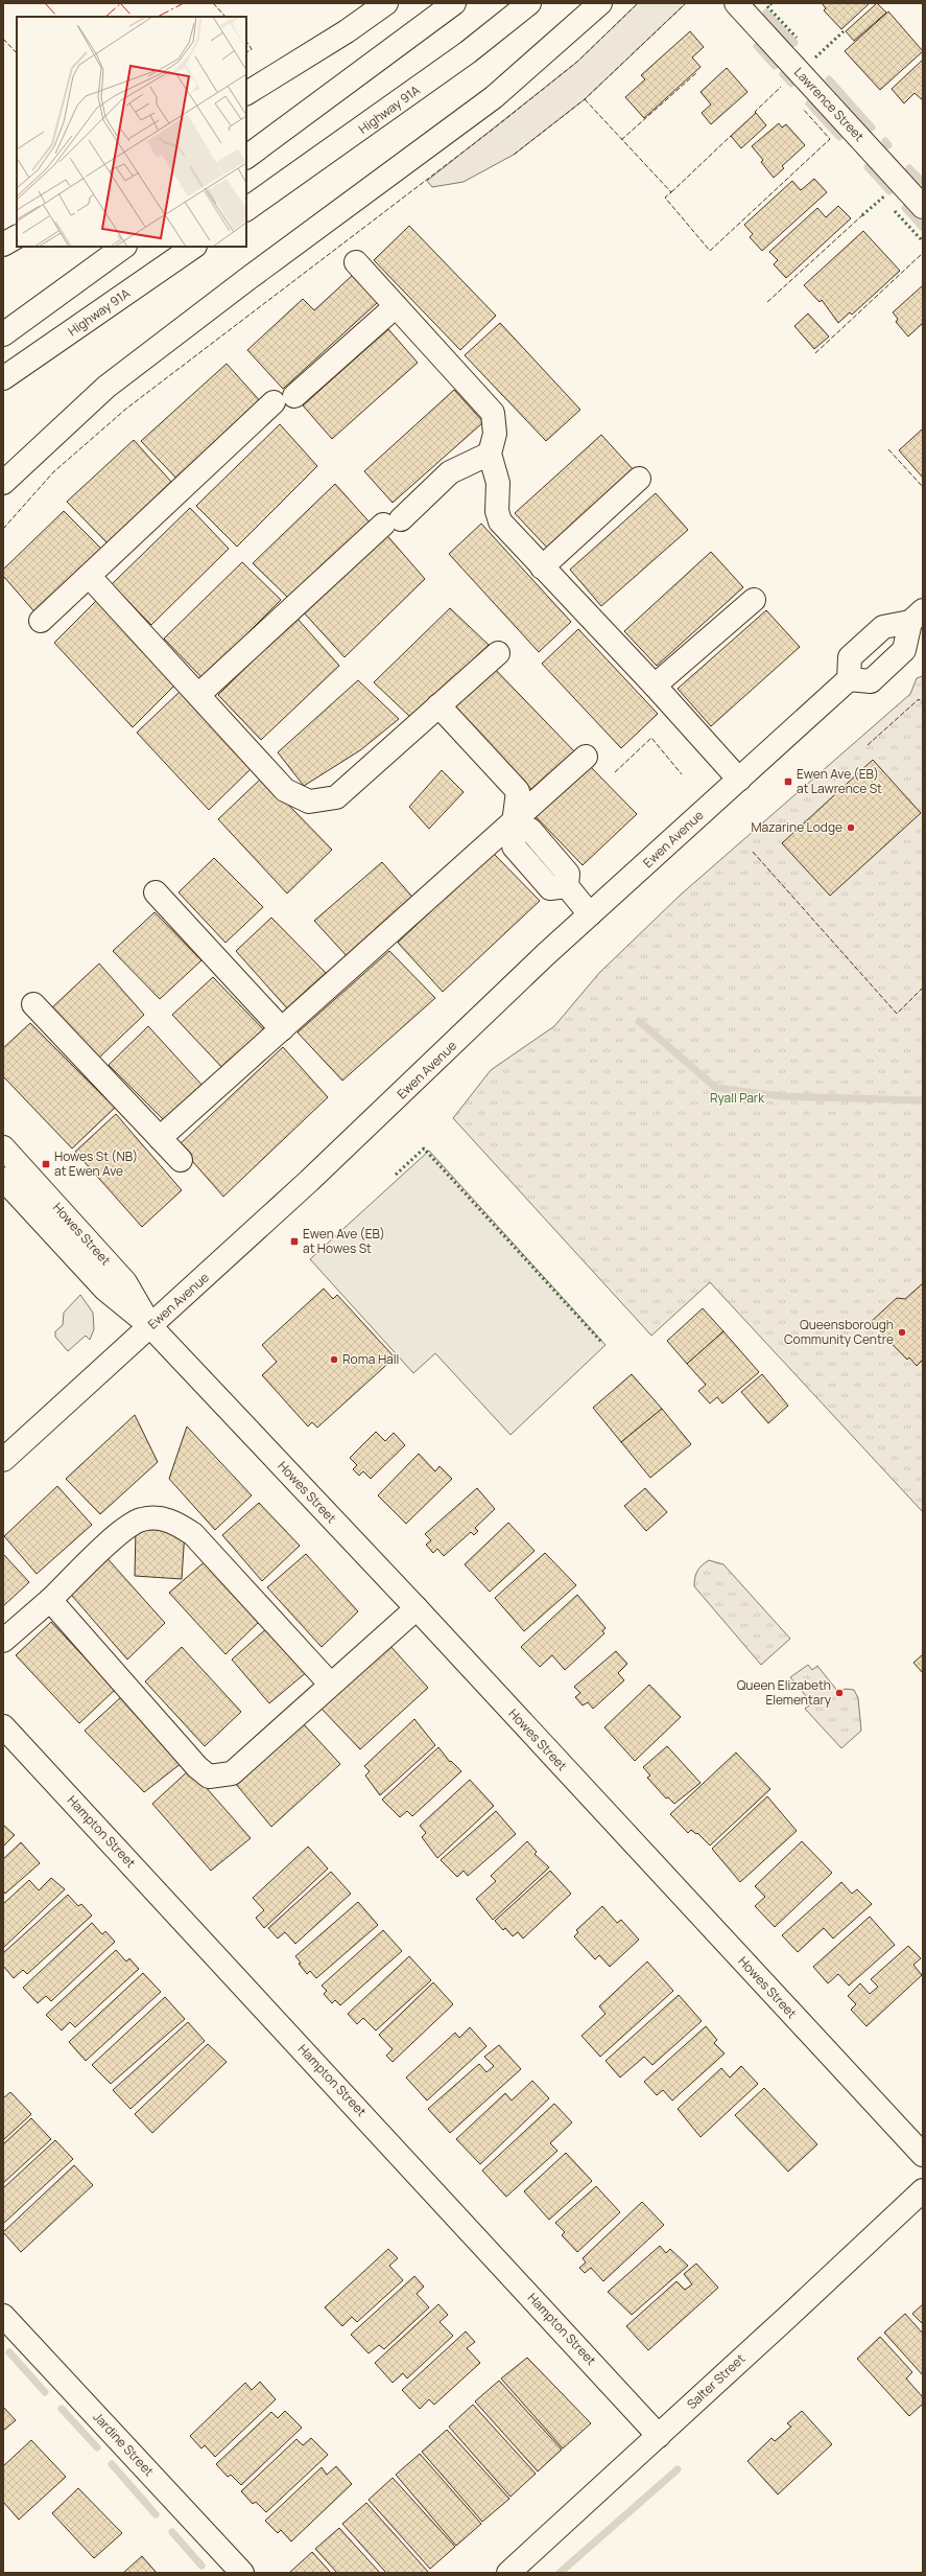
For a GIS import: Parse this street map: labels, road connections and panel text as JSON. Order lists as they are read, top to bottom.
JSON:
{
  "streets": {
    "main road": [
      "Lawrence Street",
      "Highway 91A",
      "Ewen Avenue",
      "Howes Street",
      "Hampton Street",
      "Salter Street",
      "Jardine Street"
    ]
  },
  "crossings": [
    ["Ewen Avenue", "Howes Street"],
    ["Hampton Street", "Salter Street"]
  ],
  "parks": ["Ryall Park"],
  "places": {
    "transit": ["Ewen Ave (EB) at Lawrence St", "Howes St (NB) at Ewen Ave", "Ewen Ave (EB) at Howes St"],
    "other": [
      "Mazarine Lodge",
      "Queensborough Community Centre",
      "Roma Hall",
      "Queen Elizabeth Elementary"
    ]
  }
}
